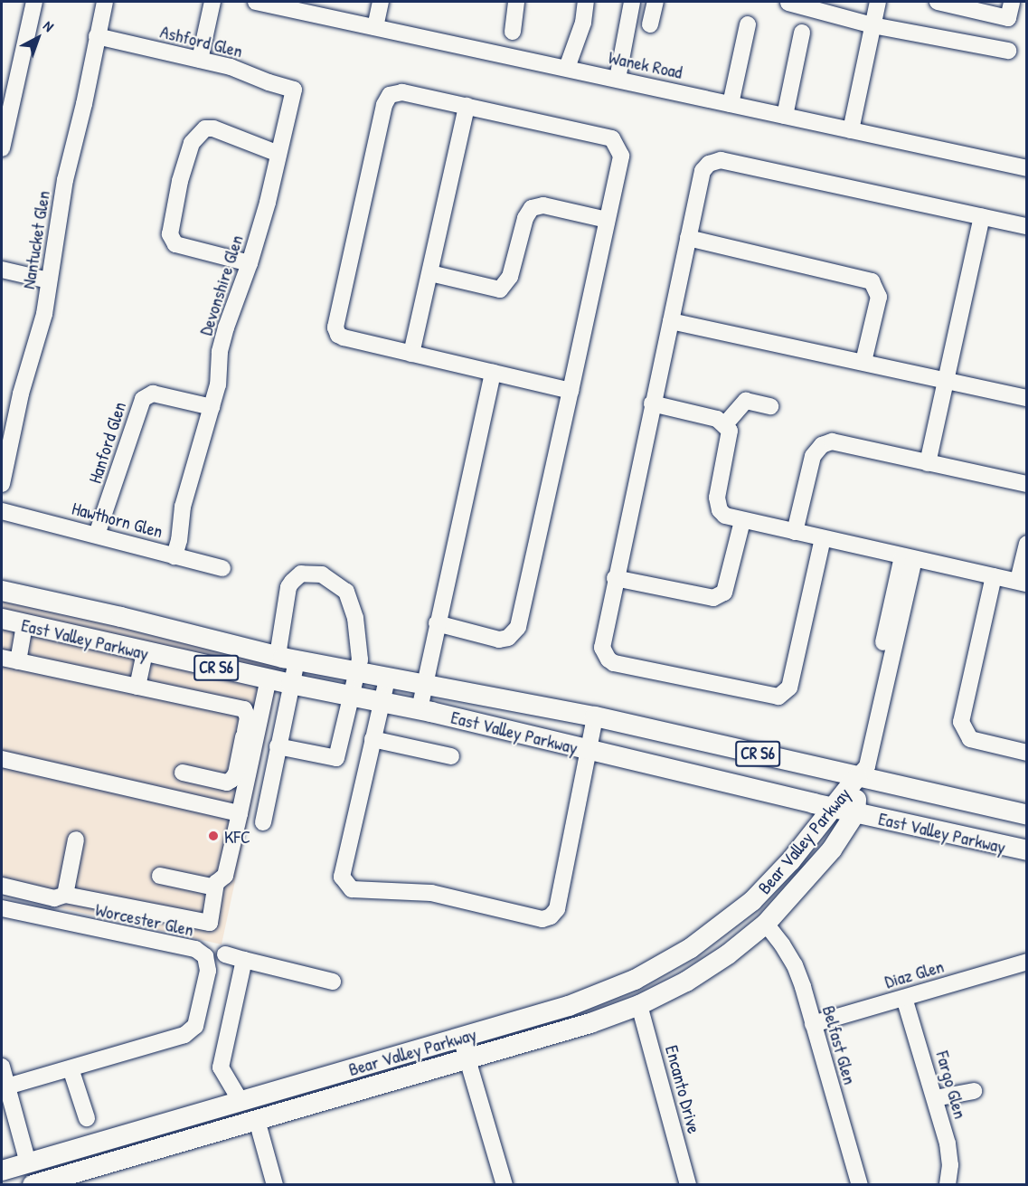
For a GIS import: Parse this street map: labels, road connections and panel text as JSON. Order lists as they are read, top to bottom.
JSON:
{
  "streets": {
    "main road": ["East Valley Parkway", "CR S6", "Bear Valley Parkway"],
    "street": [
      "Ashford Glen",
      "Wanek Road",
      "Nantucket Glen",
      "Devonshire Glen",
      "Hanford Glen",
      "Hawthorn Glen",
      "Worcester Glen",
      "Diaz Glen",
      "Belfast Glen",
      "Fargo Glen",
      "Encanto Drive"
    ]
  },
  "crossings": [
    ["Ashford Glen", "Nantucket Glen"],
    ["Ashford Glen", "Devonshire Glen"],
    ["Devonshire Glen", "Hanford Glen"],
    ["Devonshire Glen", "Hawthorn Glen"],
    ["Hanford Glen", "Hawthorn Glen"],
    ["East Valley Parkway", "Bear Valley Parkway"],
    ["Bear Valley Parkway", "Belfast Glen"],
    ["Bear Valley Parkway", "Encanto Drive"],
    ["Diaz Glen", "Belfast Glen"],
    ["Diaz Glen", "Fargo Glen"]
  ],
  "places": ["KFC"],
  "north": "top right"
}
